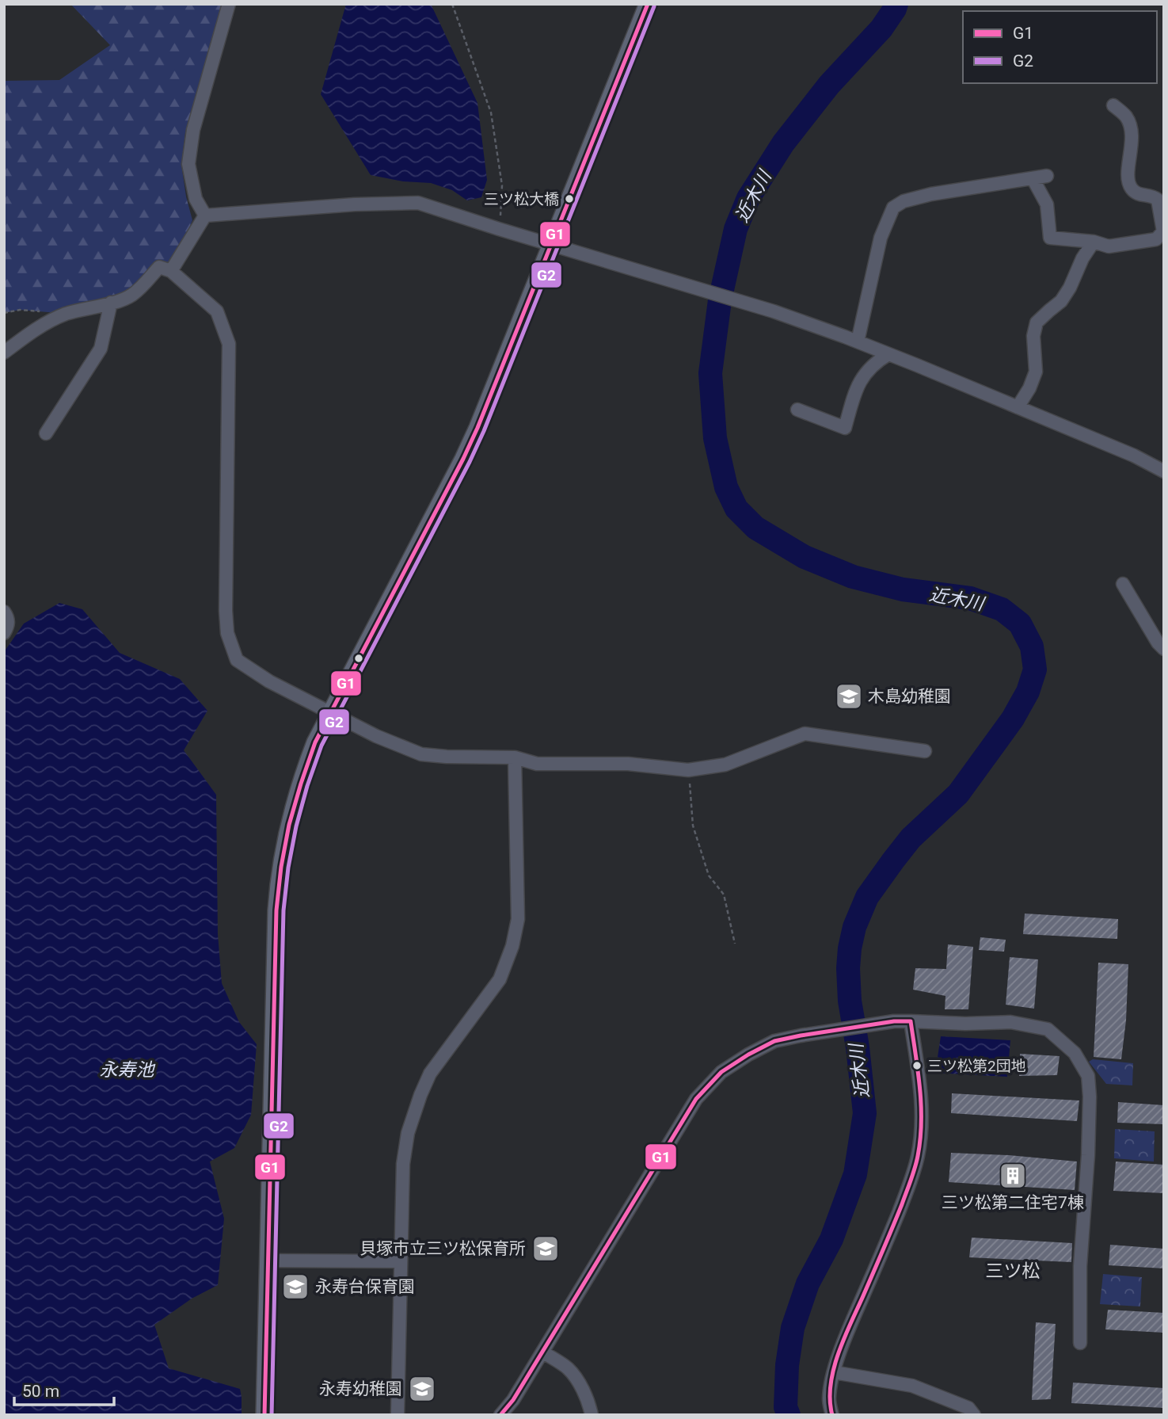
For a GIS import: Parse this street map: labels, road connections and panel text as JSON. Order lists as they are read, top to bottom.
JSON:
{
  "districts": ["三ツ松"],
  "water": ["近木川", "永寿池"],
  "places": {
    "other": ["三ツ松大橋", "三ツ松第2団地"],
    "school or university": [
      "木島幼稚園",
      "貝塚市立三ツ松保育所",
      "永寿台保育園",
      "永寿幼稚園"
    ],
    "building": ["三ツ松第二住宅7棟"]
  },
  "lines": ["transit line G1", "transit line G2"],
  "legend": ["G1", "G2"],
  "scale_bar": "50 m"
}
